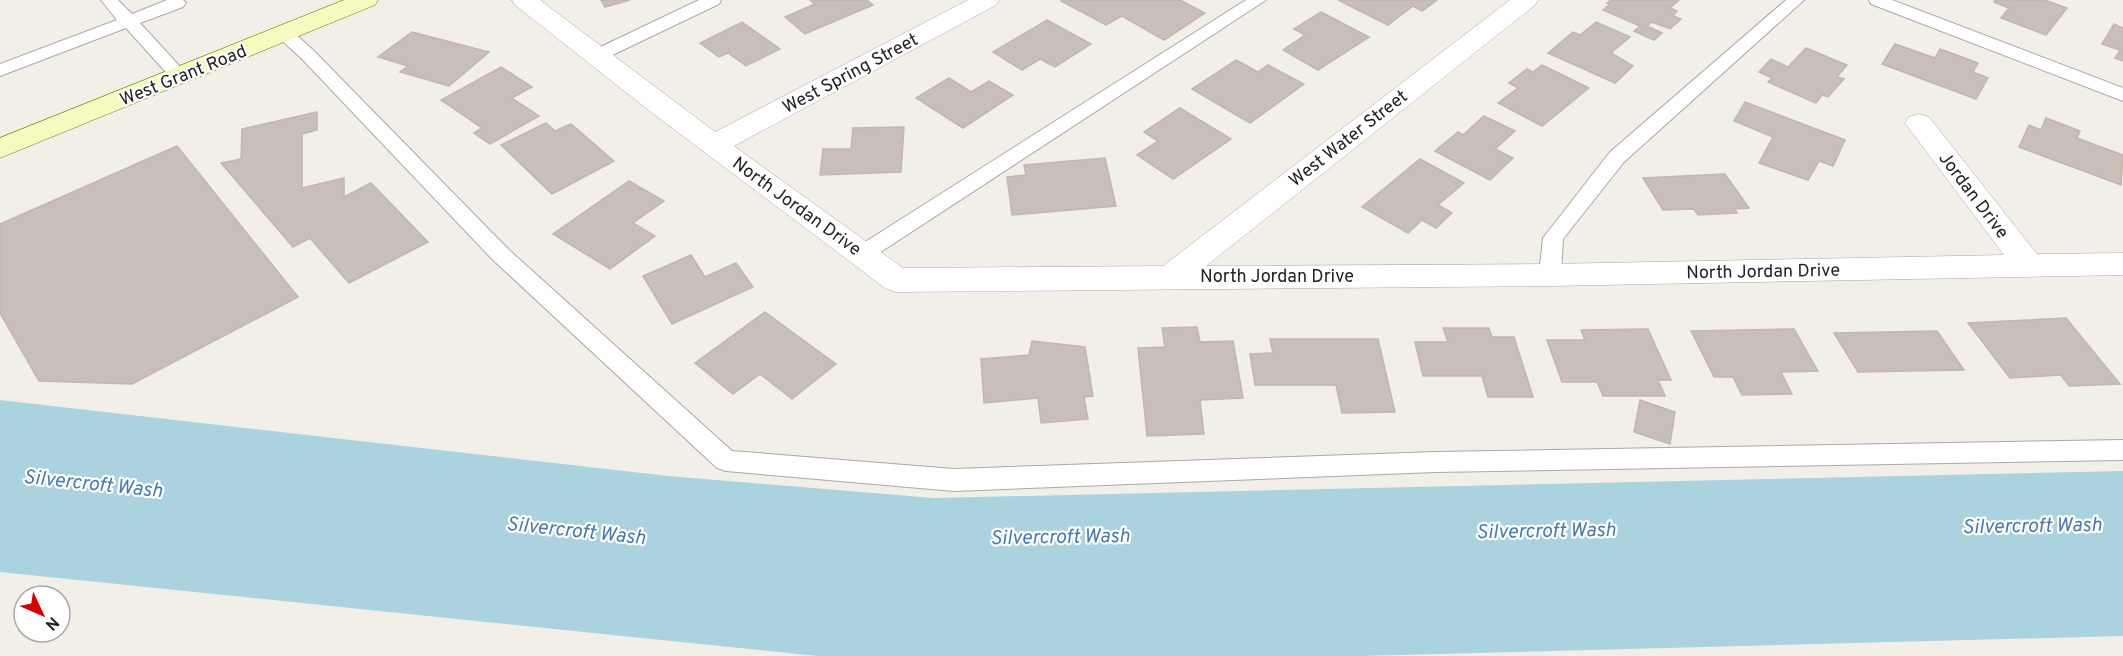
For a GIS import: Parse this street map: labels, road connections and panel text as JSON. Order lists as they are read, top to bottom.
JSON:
{
  "streets": {
    "main road": ["West Grant Road"],
    "street": [
      "West Spring Street",
      "West Water Street",
      "Jordan Drive",
      "North Jordan Drive"
    ]
  },
  "crossings": [
    ["West Spring Street", "North Jordan Drive"],
    ["West Water Street", "North Jordan Drive"],
    ["Jordan Drive", "North Jordan Drive"]
  ],
  "water": ["Silvercroft Wash"],
  "north": "bottom right"
}
